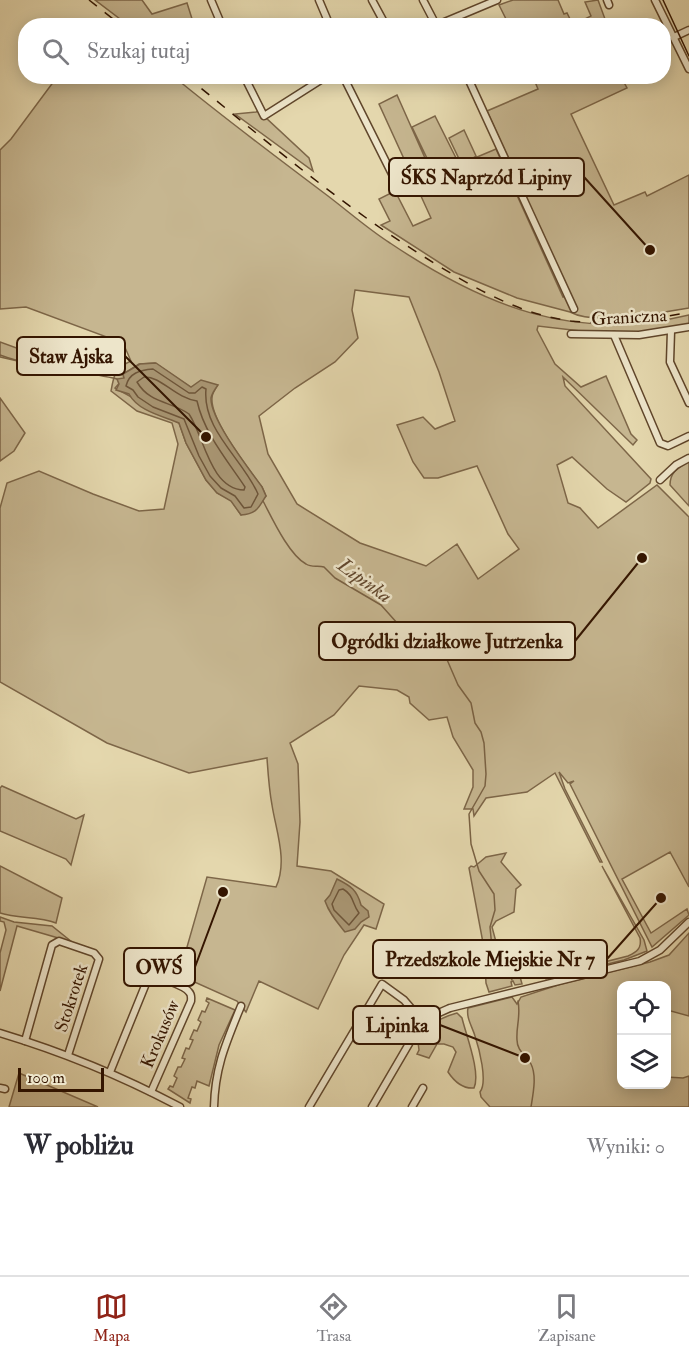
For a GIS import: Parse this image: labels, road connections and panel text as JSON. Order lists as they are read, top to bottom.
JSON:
{
  "streets": {
    "street": ["Graniczna", "Stokrotek", "Krokusów"]
  },
  "water": ["Lipinka"],
  "places": [
    "ŚKS Naprzód Lipiny",
    "Staw Ajska",
    "Ogródki działkowe Jutrzenka",
    "OWŚ",
    "Przedszkole Miejskie Nr 7",
    "Lipinka"
  ],
  "scale_bar": "100 m",
  "page": {
    "search": "Szukaj tutaj",
    "scale": "100 m",
    "heading": ["W pobliżu", "Wyniki: 0"],
    "nav": ["Mapa", "Trasa", "Zapisane"]
  }
}
